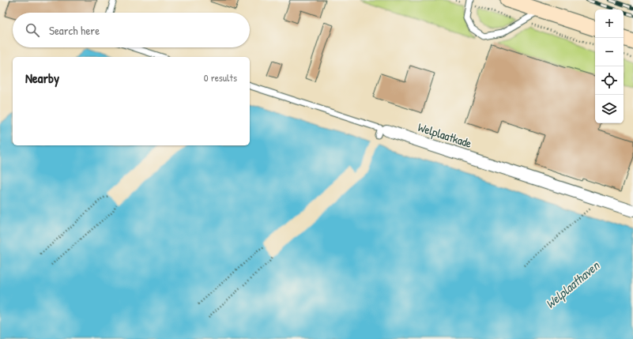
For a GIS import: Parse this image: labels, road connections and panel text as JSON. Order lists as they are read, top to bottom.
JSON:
{
  "streets": {
    "street": ["Welplaatkade"]
  },
  "water": ["Welplaathaven"],
  "page": {
    "map_buttons": ["+", "−"],
    "search": "Search here",
    "heading": ["Nearby", "0 results"]
  }
}
